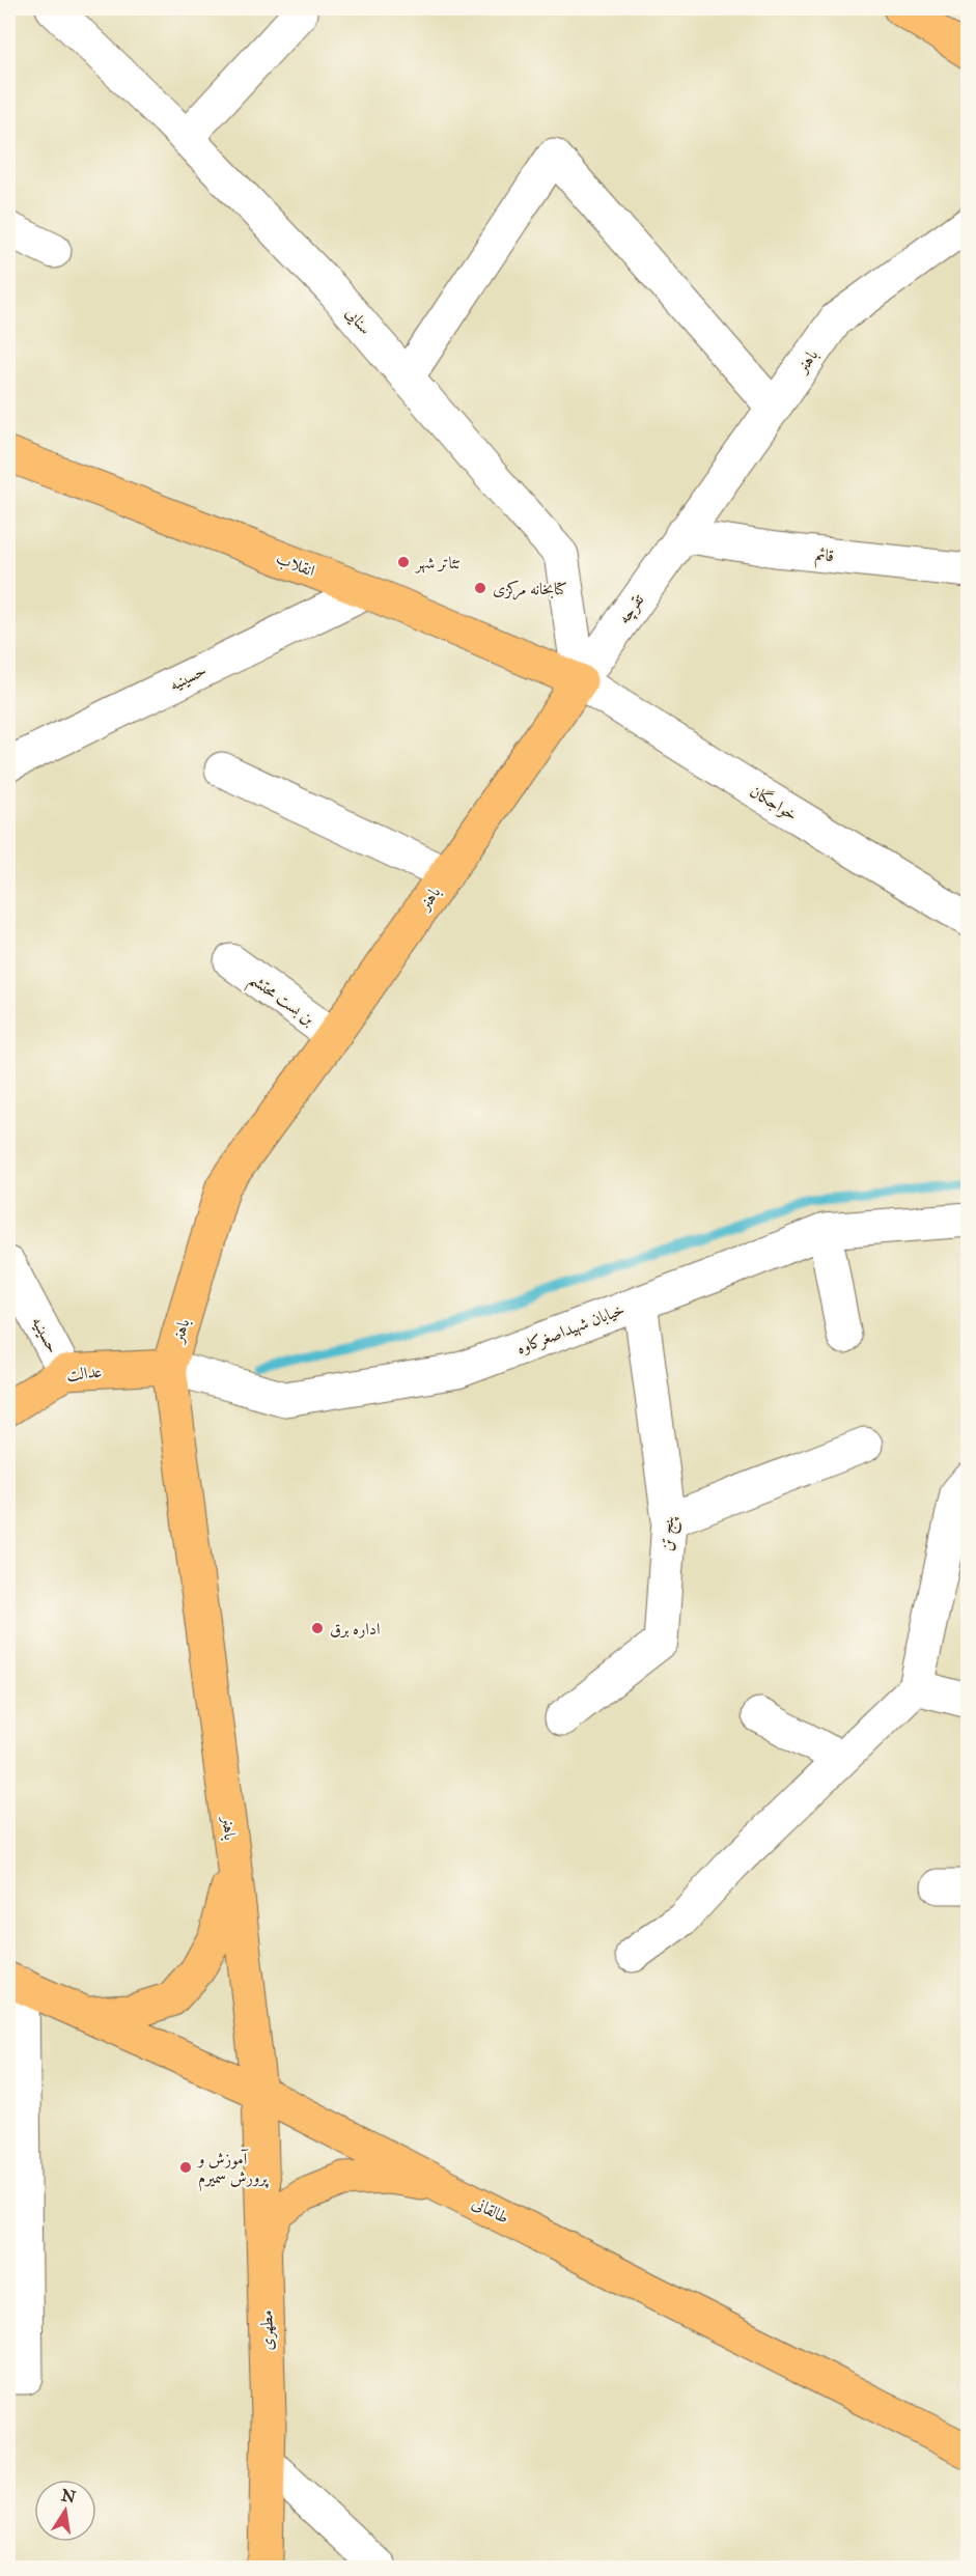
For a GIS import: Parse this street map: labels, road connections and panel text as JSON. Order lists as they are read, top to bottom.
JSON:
{
  "streets": {
    "main road": [
      "باهنر",
      "انقلاب",
      "عدالت",
      "طالقانی",
      "مطهری"
    ],
    "street": [
      "سنایی",
      "قائم",
      "تقرچه",
      "حسینیه",
      "خواجگان",
      "بن بست محتشم",
      "خیابان شهیداصغرکاوه",
      "پنج تن"
    ]
  },
  "crossings": [
    ["سنایی", "باهنر"],
    ["سنایی", "انقلاب"],
    ["سنایی", "تقرچه"],
    ["سنایی", "خواجگان"],
    ["باهنر", "قائم"],
    ["باهنر", "انقلاب"],
    ["باهنر", "تقرچه"],
    ["باهنر", "خواجگان"],
    ["باهنر", "بن بست محتشم"],
    ["باهنر", "خیابان شهیداصغرکاوه"],
    ["باهنر", "عدالت"],
    ["باهنر", "طالقانی"],
    ["باهنر", "مطهری"],
    ["قائم", "تقرچه"],
    ["انقلاب", "تقرچه"],
    ["انقلاب", "حسینیه"],
    ["انقلاب", "خواجگان"],
    ["تقرچه", "خواجگان"],
    ["حسینیه", "عدالت"],
    ["خیابان شهیداصغرکاوه", "عدالت"],
    ["خیابان شهیداصغرکاوه", "پنج تن"],
    ["طالقانی", "مطهری"]
  ],
  "places": [
    "تئاتر شهر",
    "کتابخانه مرکزی",
    "اداره برق",
    "آموزش و پرورش سمیرم"
  ],
  "north": "top"
}
